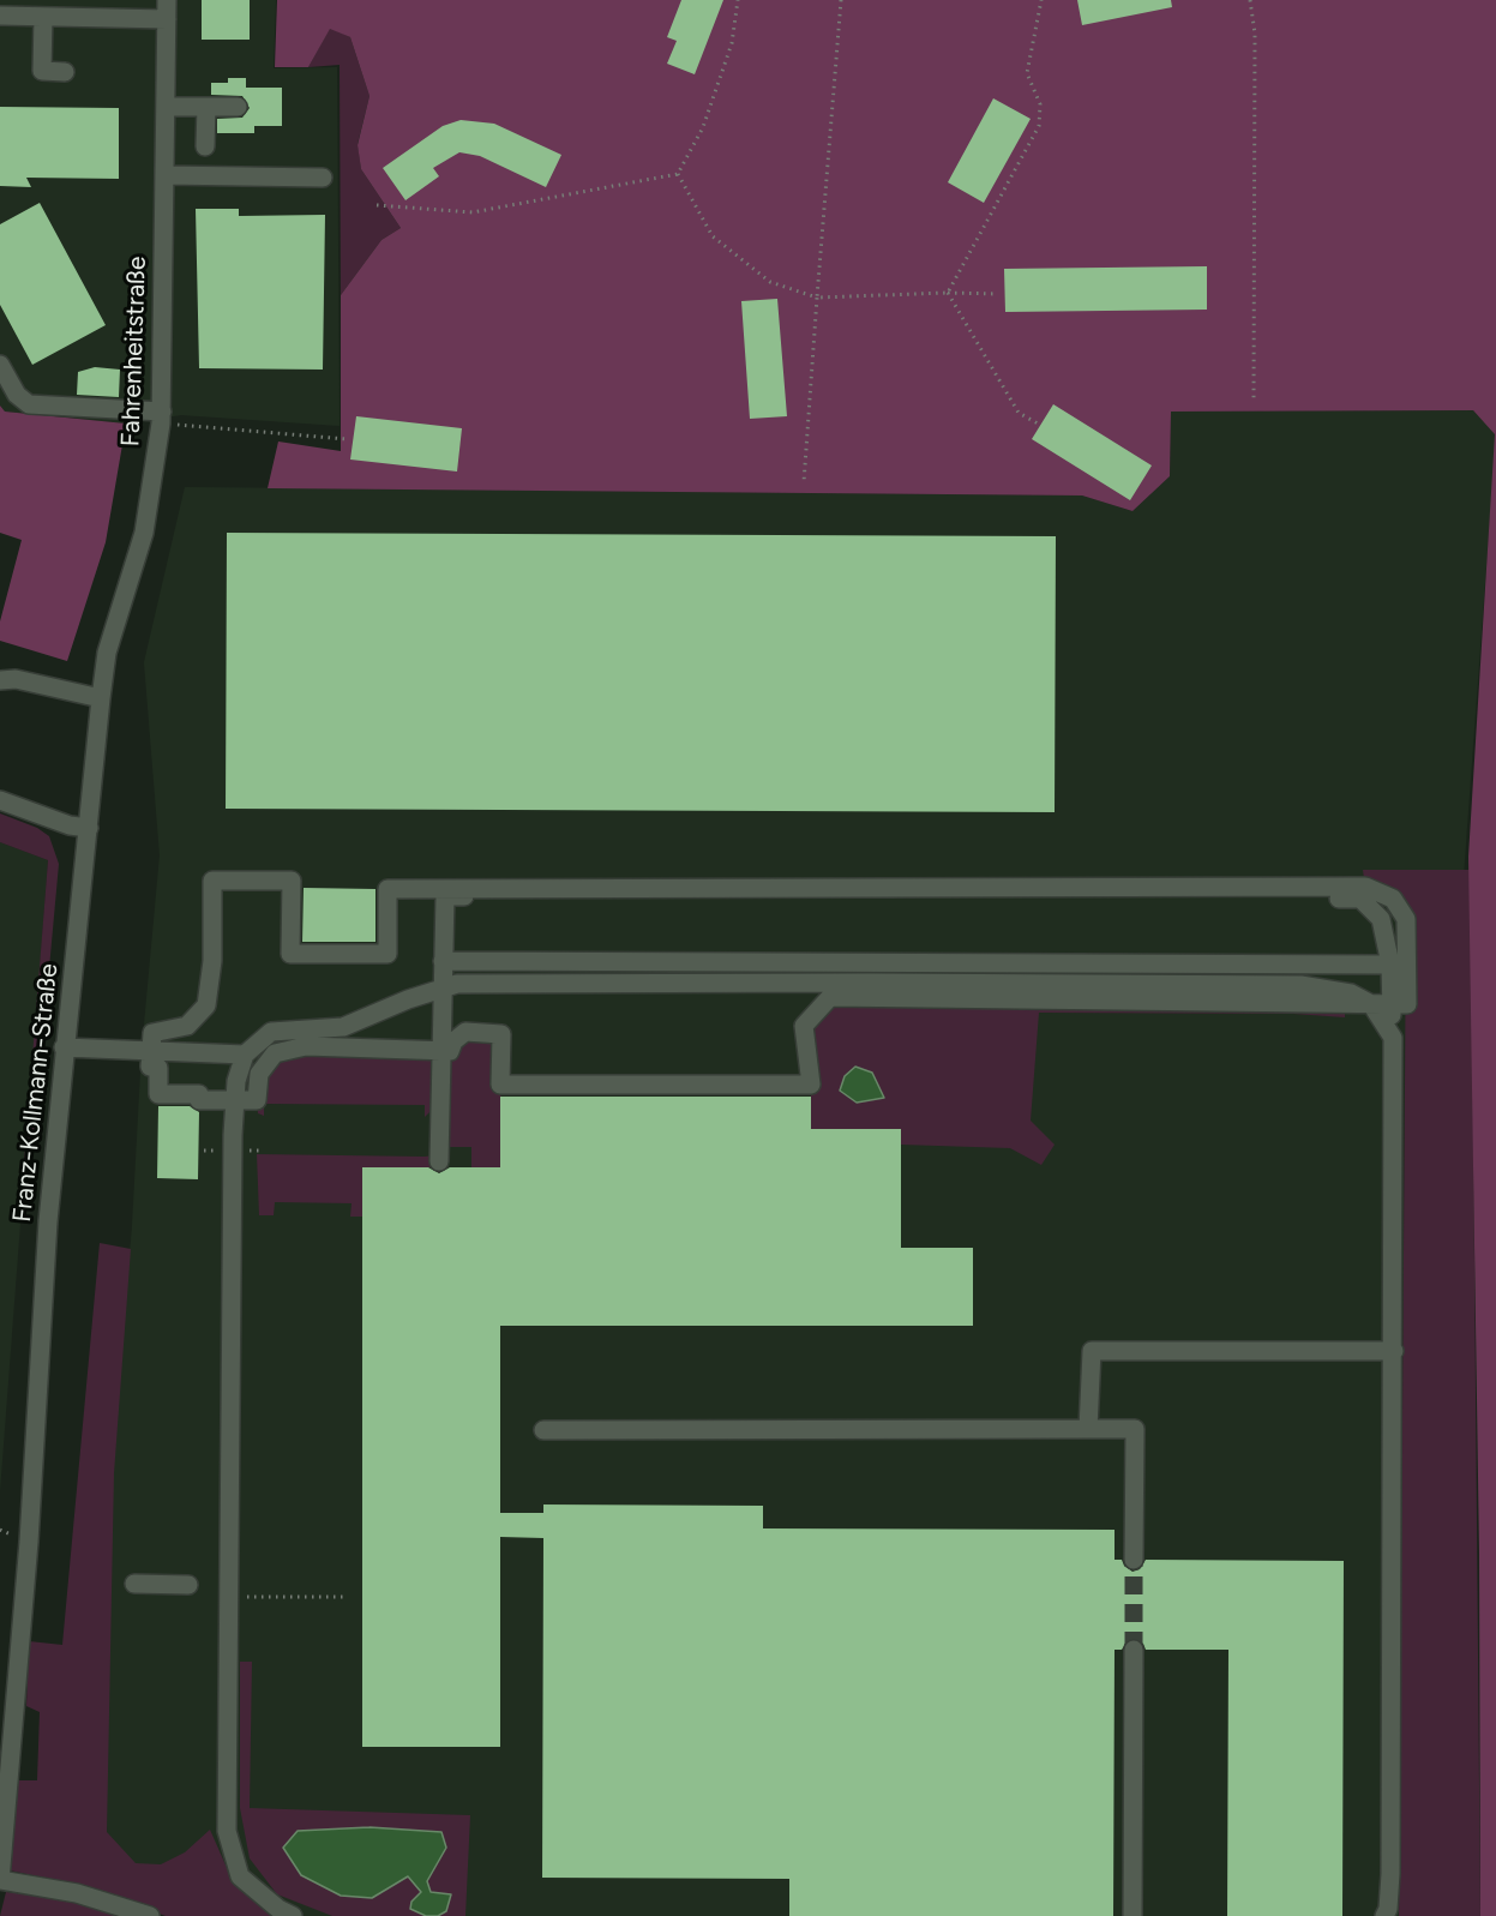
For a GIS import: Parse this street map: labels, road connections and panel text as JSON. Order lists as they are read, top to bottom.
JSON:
{
  "streets": {
    "street": ["Fahrenheitstraße", "Franz-Kollmann-Straße"]
  },
  "crossings": [
    ["Fahrenheitstraße", "Franz-Kollmann-Straße"]
  ]
}
